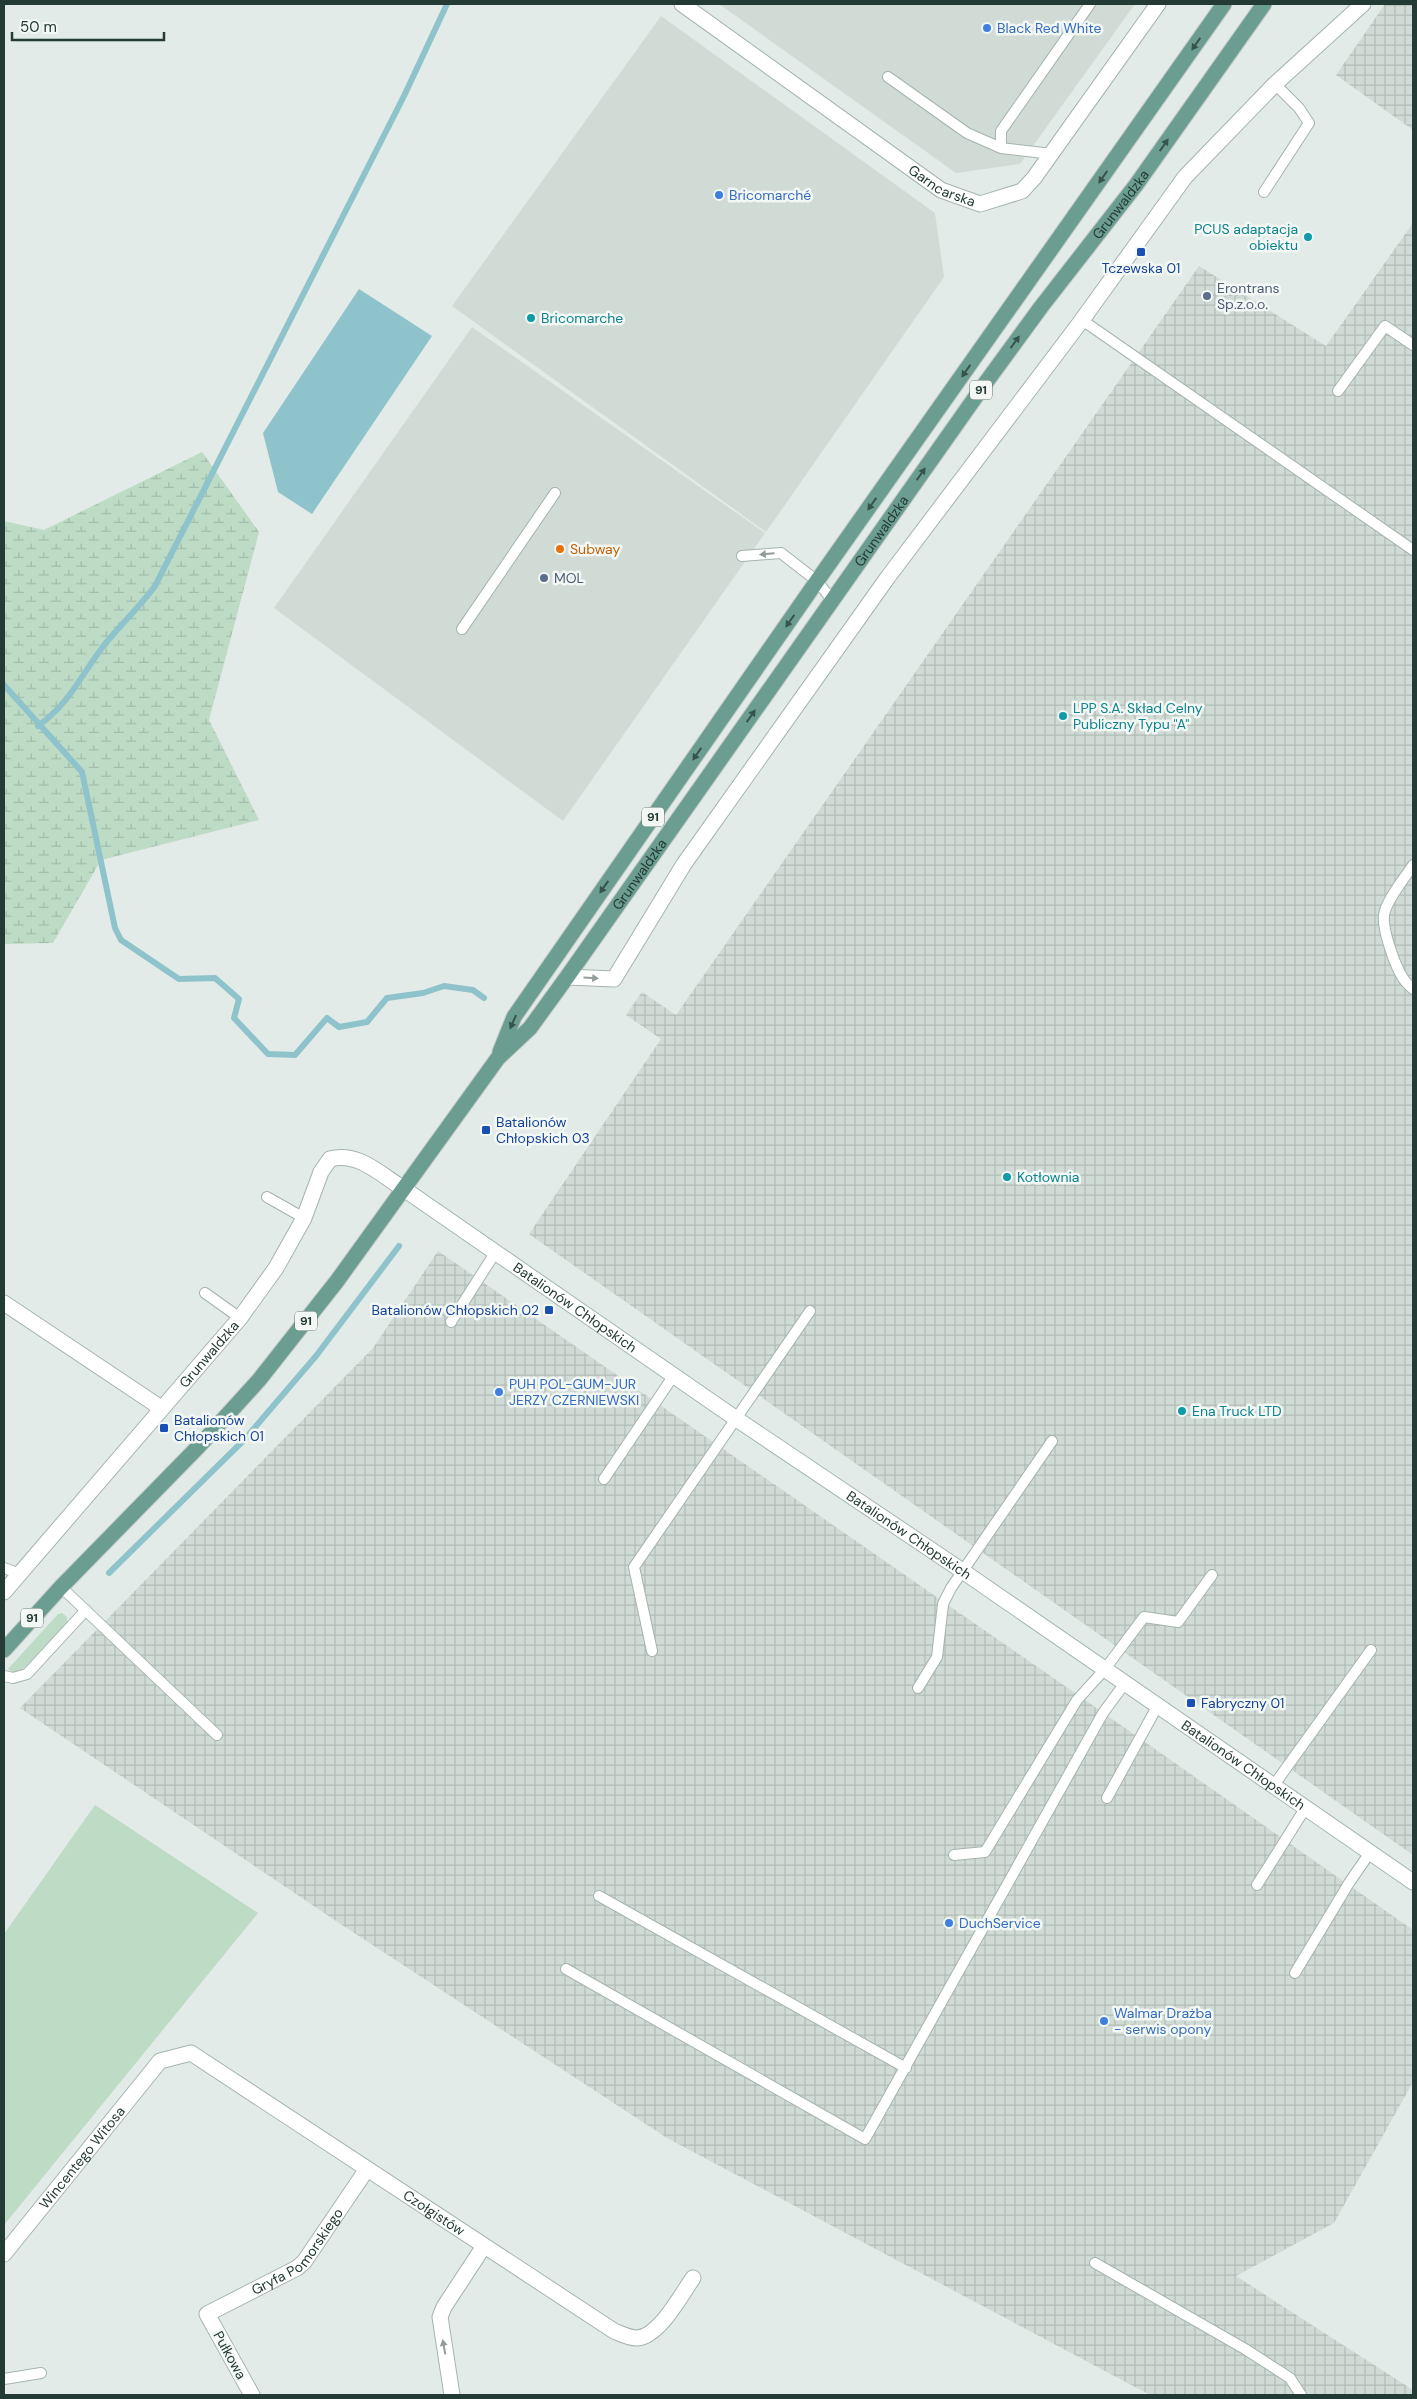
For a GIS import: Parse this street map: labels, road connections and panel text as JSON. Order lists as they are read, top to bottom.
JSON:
{
  "streets": {
    "main road": ["Grunwaldzka", "91"],
    "street": [
      "Garncarska",
      "Batalionów Chłopskich",
      "Wincentego Witosa",
      "Czołgistów",
      "Gryfa Pomorskiego",
      "Pułkowa"
    ]
  },
  "crossings": [
    ["Grunwaldzka", "Batalionów Chłopskich"],
    ["Wincentego Witosa", "Czołgistów"],
    ["Czołgistów", "Gryfa Pomorskiego"],
    ["Gryfa Pomorskiego", "Pułkowa"]
  ],
  "places": {
    "other": [
      "Black Red White",
      "Bricomarché",
      "PCUS adaptacja obiektu",
      "Erontrans Sp.z.o.o.",
      "Bricomarche",
      "Subway",
      "MOL",
      "LPP S.A. Skład Celny Publiczny Typu \"A\"",
      "Kotłownia",
      "PUH POL-GUM-JUR JERZY CZERNIEWSKI",
      "Ena Truck LTD",
      "DuchService",
      "Walmar Drażba - serwis opony"
    ],
    "transit": [
      "Tczewska 01",
      "Batalionów Chłopskich 03",
      "Batalionów Chłopskich 02",
      "Batalionów Chłopskich 01",
      "Fabryczny 01"
    ]
  },
  "scale_bar": "50 m"
}
